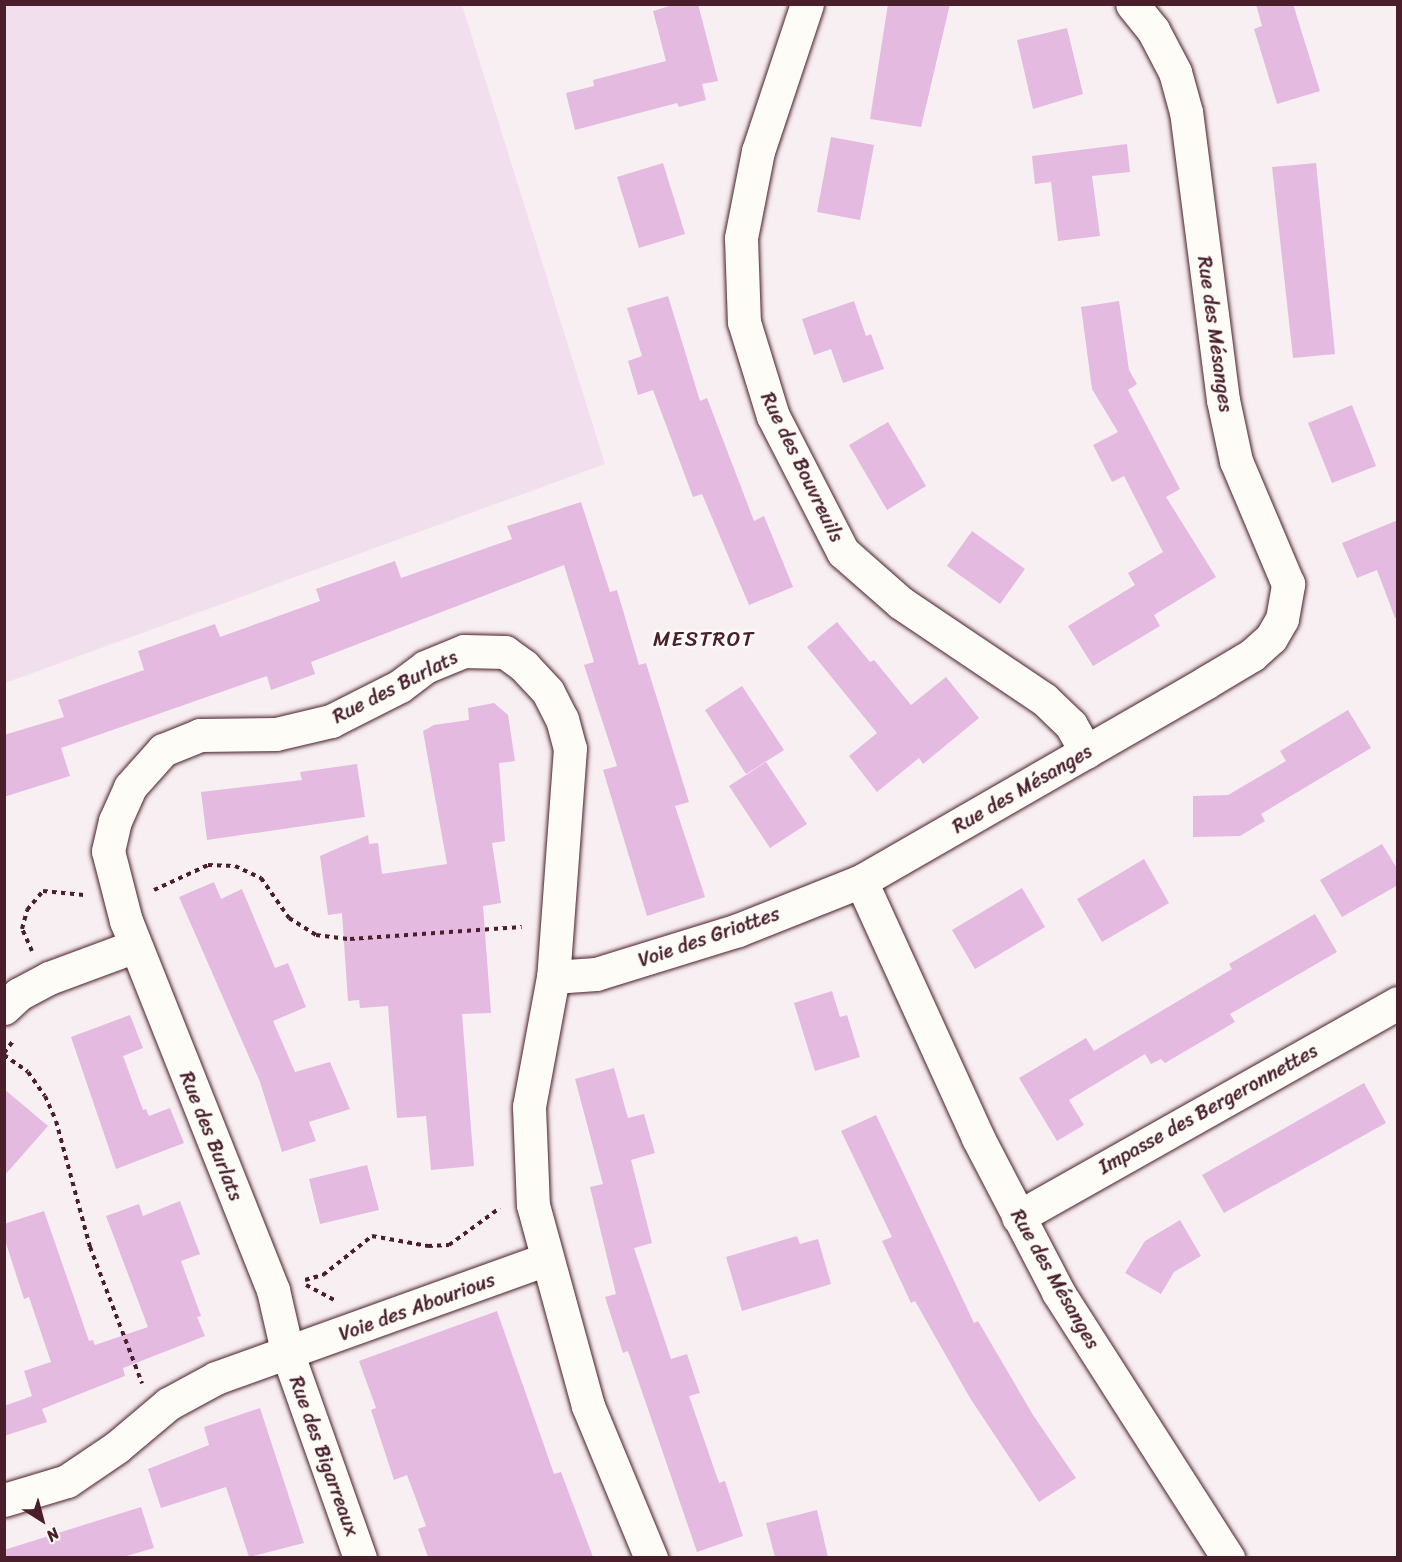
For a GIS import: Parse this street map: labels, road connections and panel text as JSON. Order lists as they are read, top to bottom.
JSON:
{
  "streets": {
    "street": [
      "Rue des Mésanges",
      "Rue des Bouvreuils",
      "Rue des Burlats",
      "Voie des Griottes",
      "Impasse des Bergeronnettes",
      "Voie des Abourious",
      "Rue des Bigarreaux"
    ]
  },
  "crossings": [
    ["Rue des Mésanges", "Rue des Bouvreuils"],
    ["Rue des Mésanges", "Voie des Griottes"],
    ["Rue des Mésanges", "Impasse des Bergeronnettes"],
    ["Rue des Burlats", "Voie des Griottes"],
    ["Rue des Burlats", "Voie des Abourious"],
    ["Rue des Burlats", "Rue des Bigarreaux"],
    ["Voie des Abourious", "Rue des Bigarreaux"]
  ],
  "districts": ["MESTROT"],
  "north": "bottom right"
}
